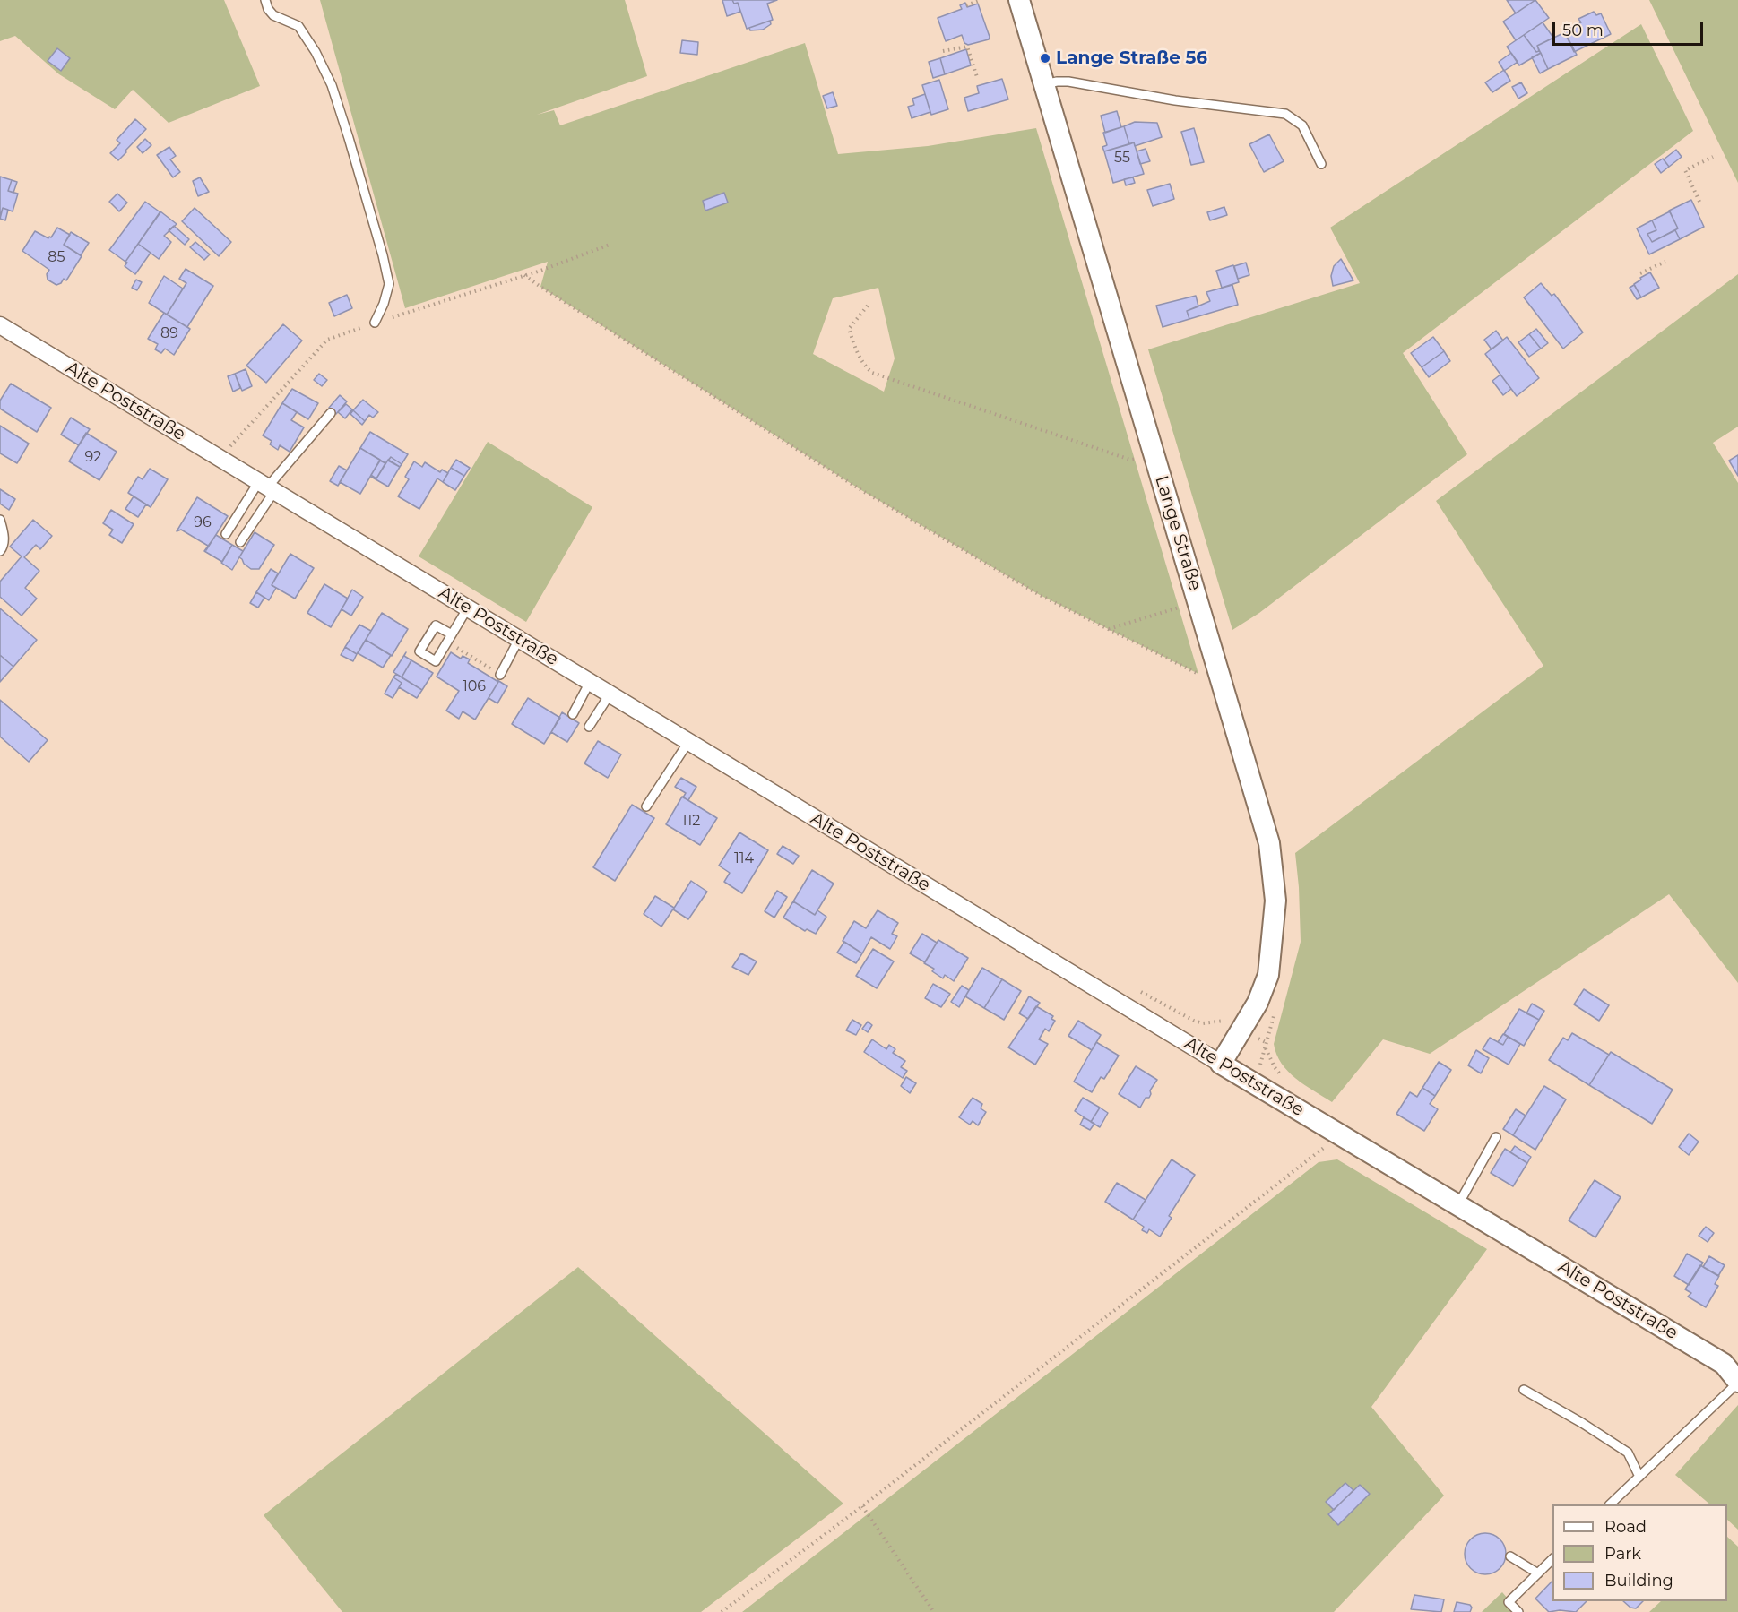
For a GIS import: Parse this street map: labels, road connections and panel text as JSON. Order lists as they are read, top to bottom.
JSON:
{
  "streets": {
    "street": ["Alte Poststraße", "Lange Straße"]
  },
  "crossings": [
    ["Alte Poststraße", "Lange Straße"]
  ],
  "places": ["Lange Straße 56"],
  "house_numbers": [
    "55",
    "85",
    "89",
    "92",
    "96",
    "106",
    "112",
    "114"
  ],
  "legend": ["Road", "Park", "Building"],
  "scale_bar": "50 m"
}
